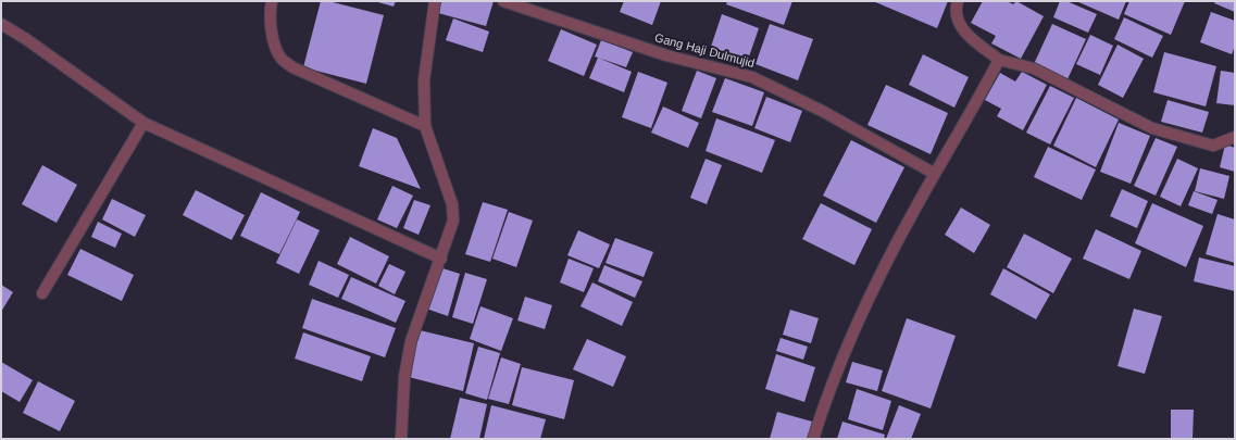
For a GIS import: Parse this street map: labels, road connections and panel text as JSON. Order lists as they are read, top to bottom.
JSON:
{
  "streets": {
    "street": ["Gang Haji Dulmujid"]
  }
}
